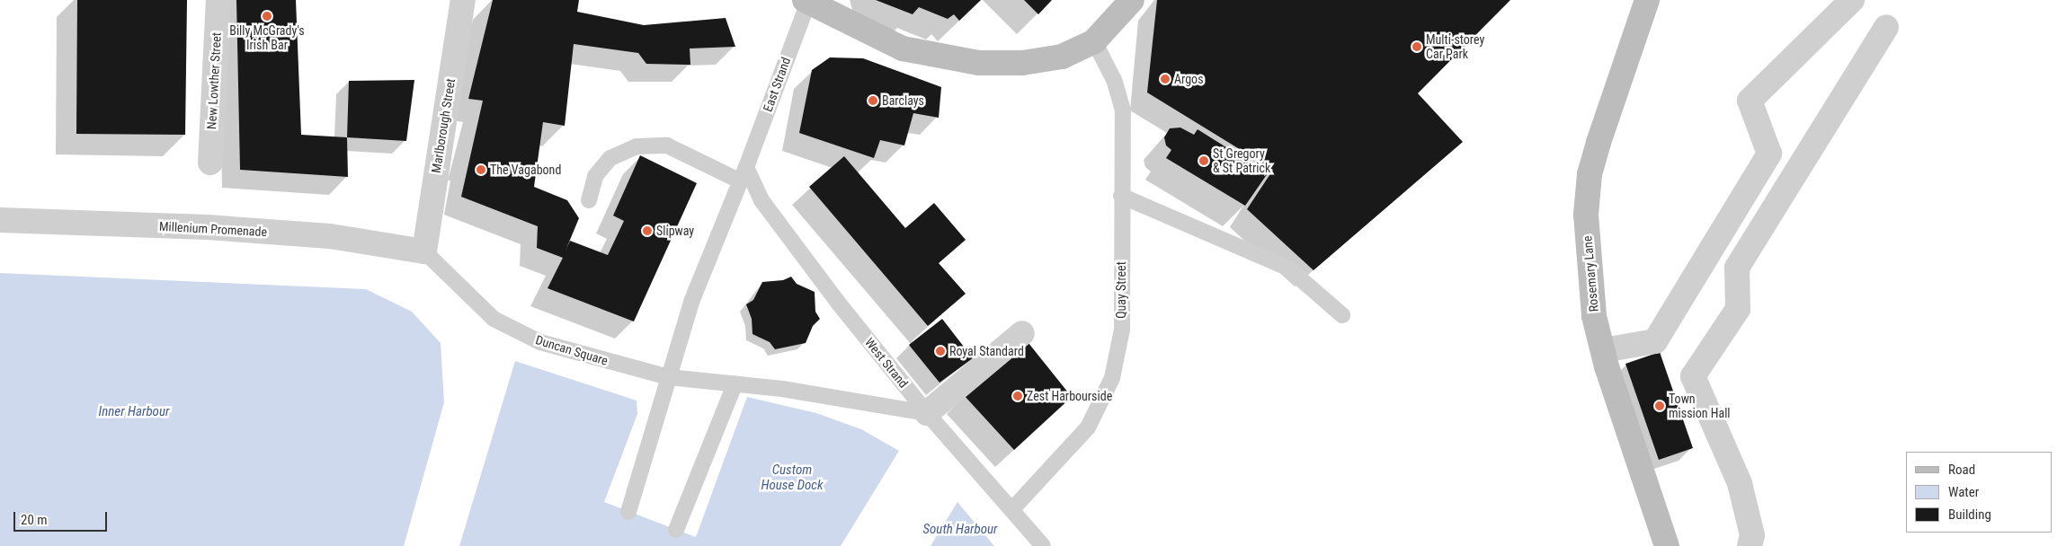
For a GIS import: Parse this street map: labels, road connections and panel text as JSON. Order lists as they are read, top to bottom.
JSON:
{
  "streets": {
    "street": [
      "New Lowther Street",
      "Marlborough Street",
      "Millenium Promenade",
      "Rosemary Lane"
    ],
    "lane": [
      "East Strand",
      "Quay Street",
      "Duncan Square",
      "West Strand"
    ]
  },
  "crossings": [
    ["East Strand", "West Strand"],
    ["Marlborough Street", "Millenium Promenade"],
    ["Marlborough Street", "Duncan Square"],
    ["Millenium Promenade", "Duncan Square"],
    ["Quay Street", "West Strand"],
    ["Duncan Square", "West Strand"]
  ],
  "water": ["Inner Harbour", "Custom House Dock", "South Harbour"],
  "places": [
    "Billy McGrady's Irish Bar",
    "Multi-storey Car Park",
    "Argos",
    "Barclays",
    "St Gregory & St Patrick",
    "The Vagabond",
    "Slipway",
    "Royal Standard",
    "Zest Harbourside",
    "Town mission Hall"
  ],
  "legend": ["Road", "Water", "Building"],
  "scale_bar": "20 m"
}
